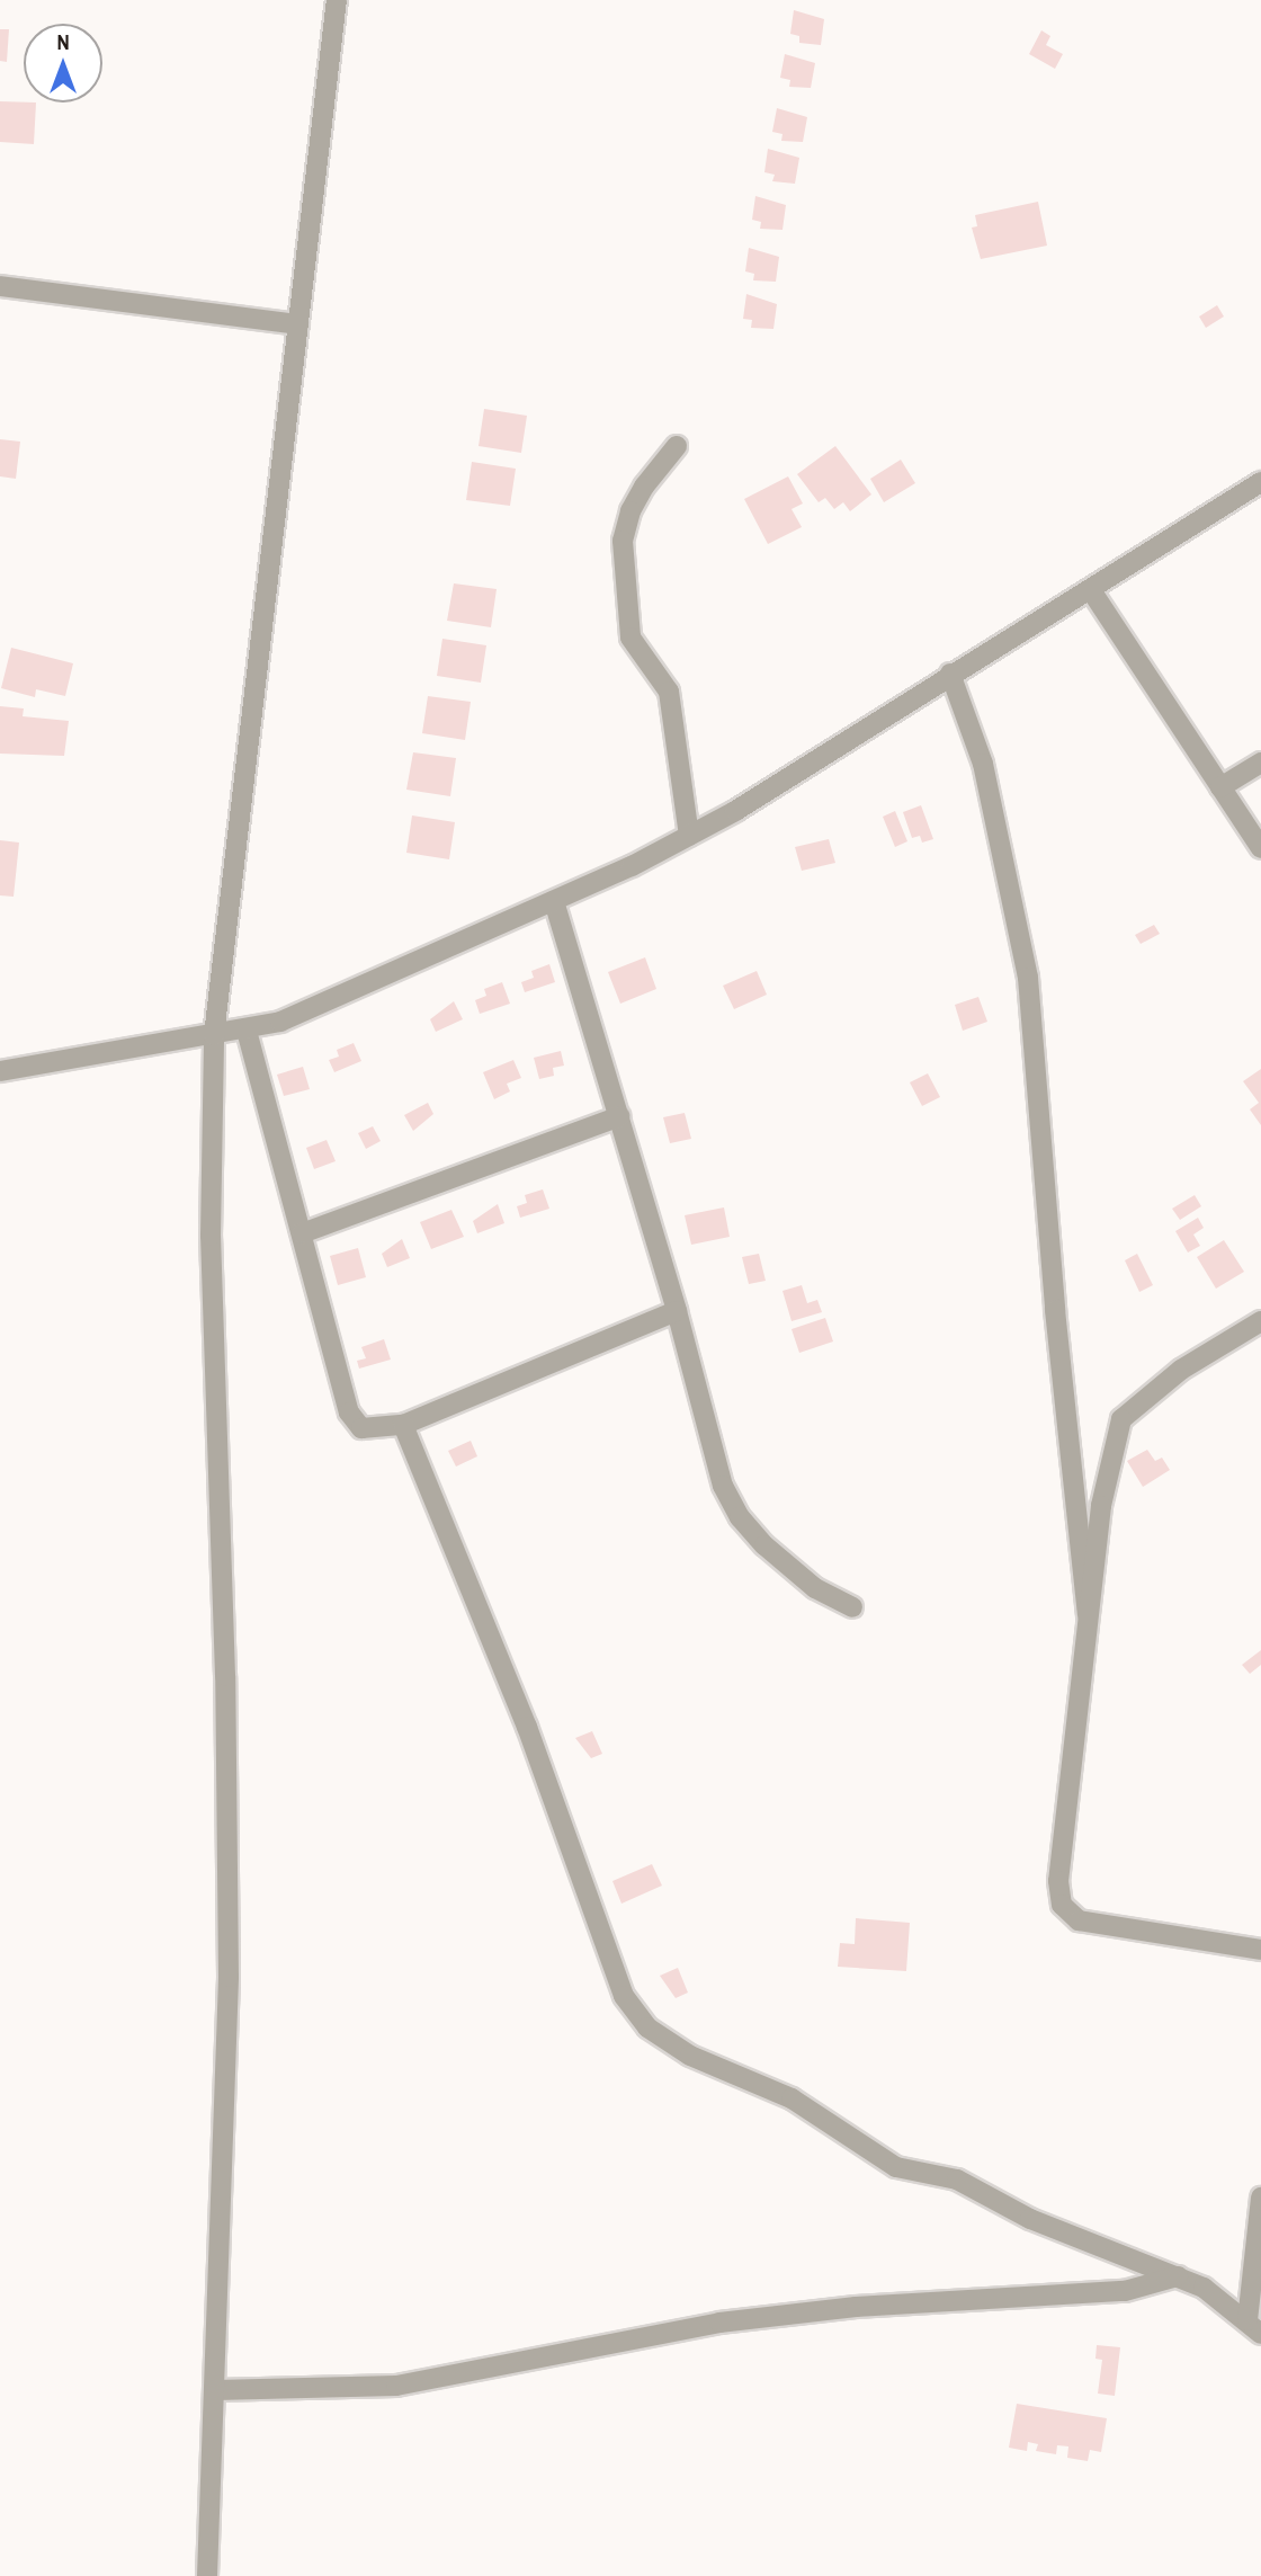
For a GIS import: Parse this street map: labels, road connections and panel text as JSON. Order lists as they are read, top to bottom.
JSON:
{
  "north": "top"
}
